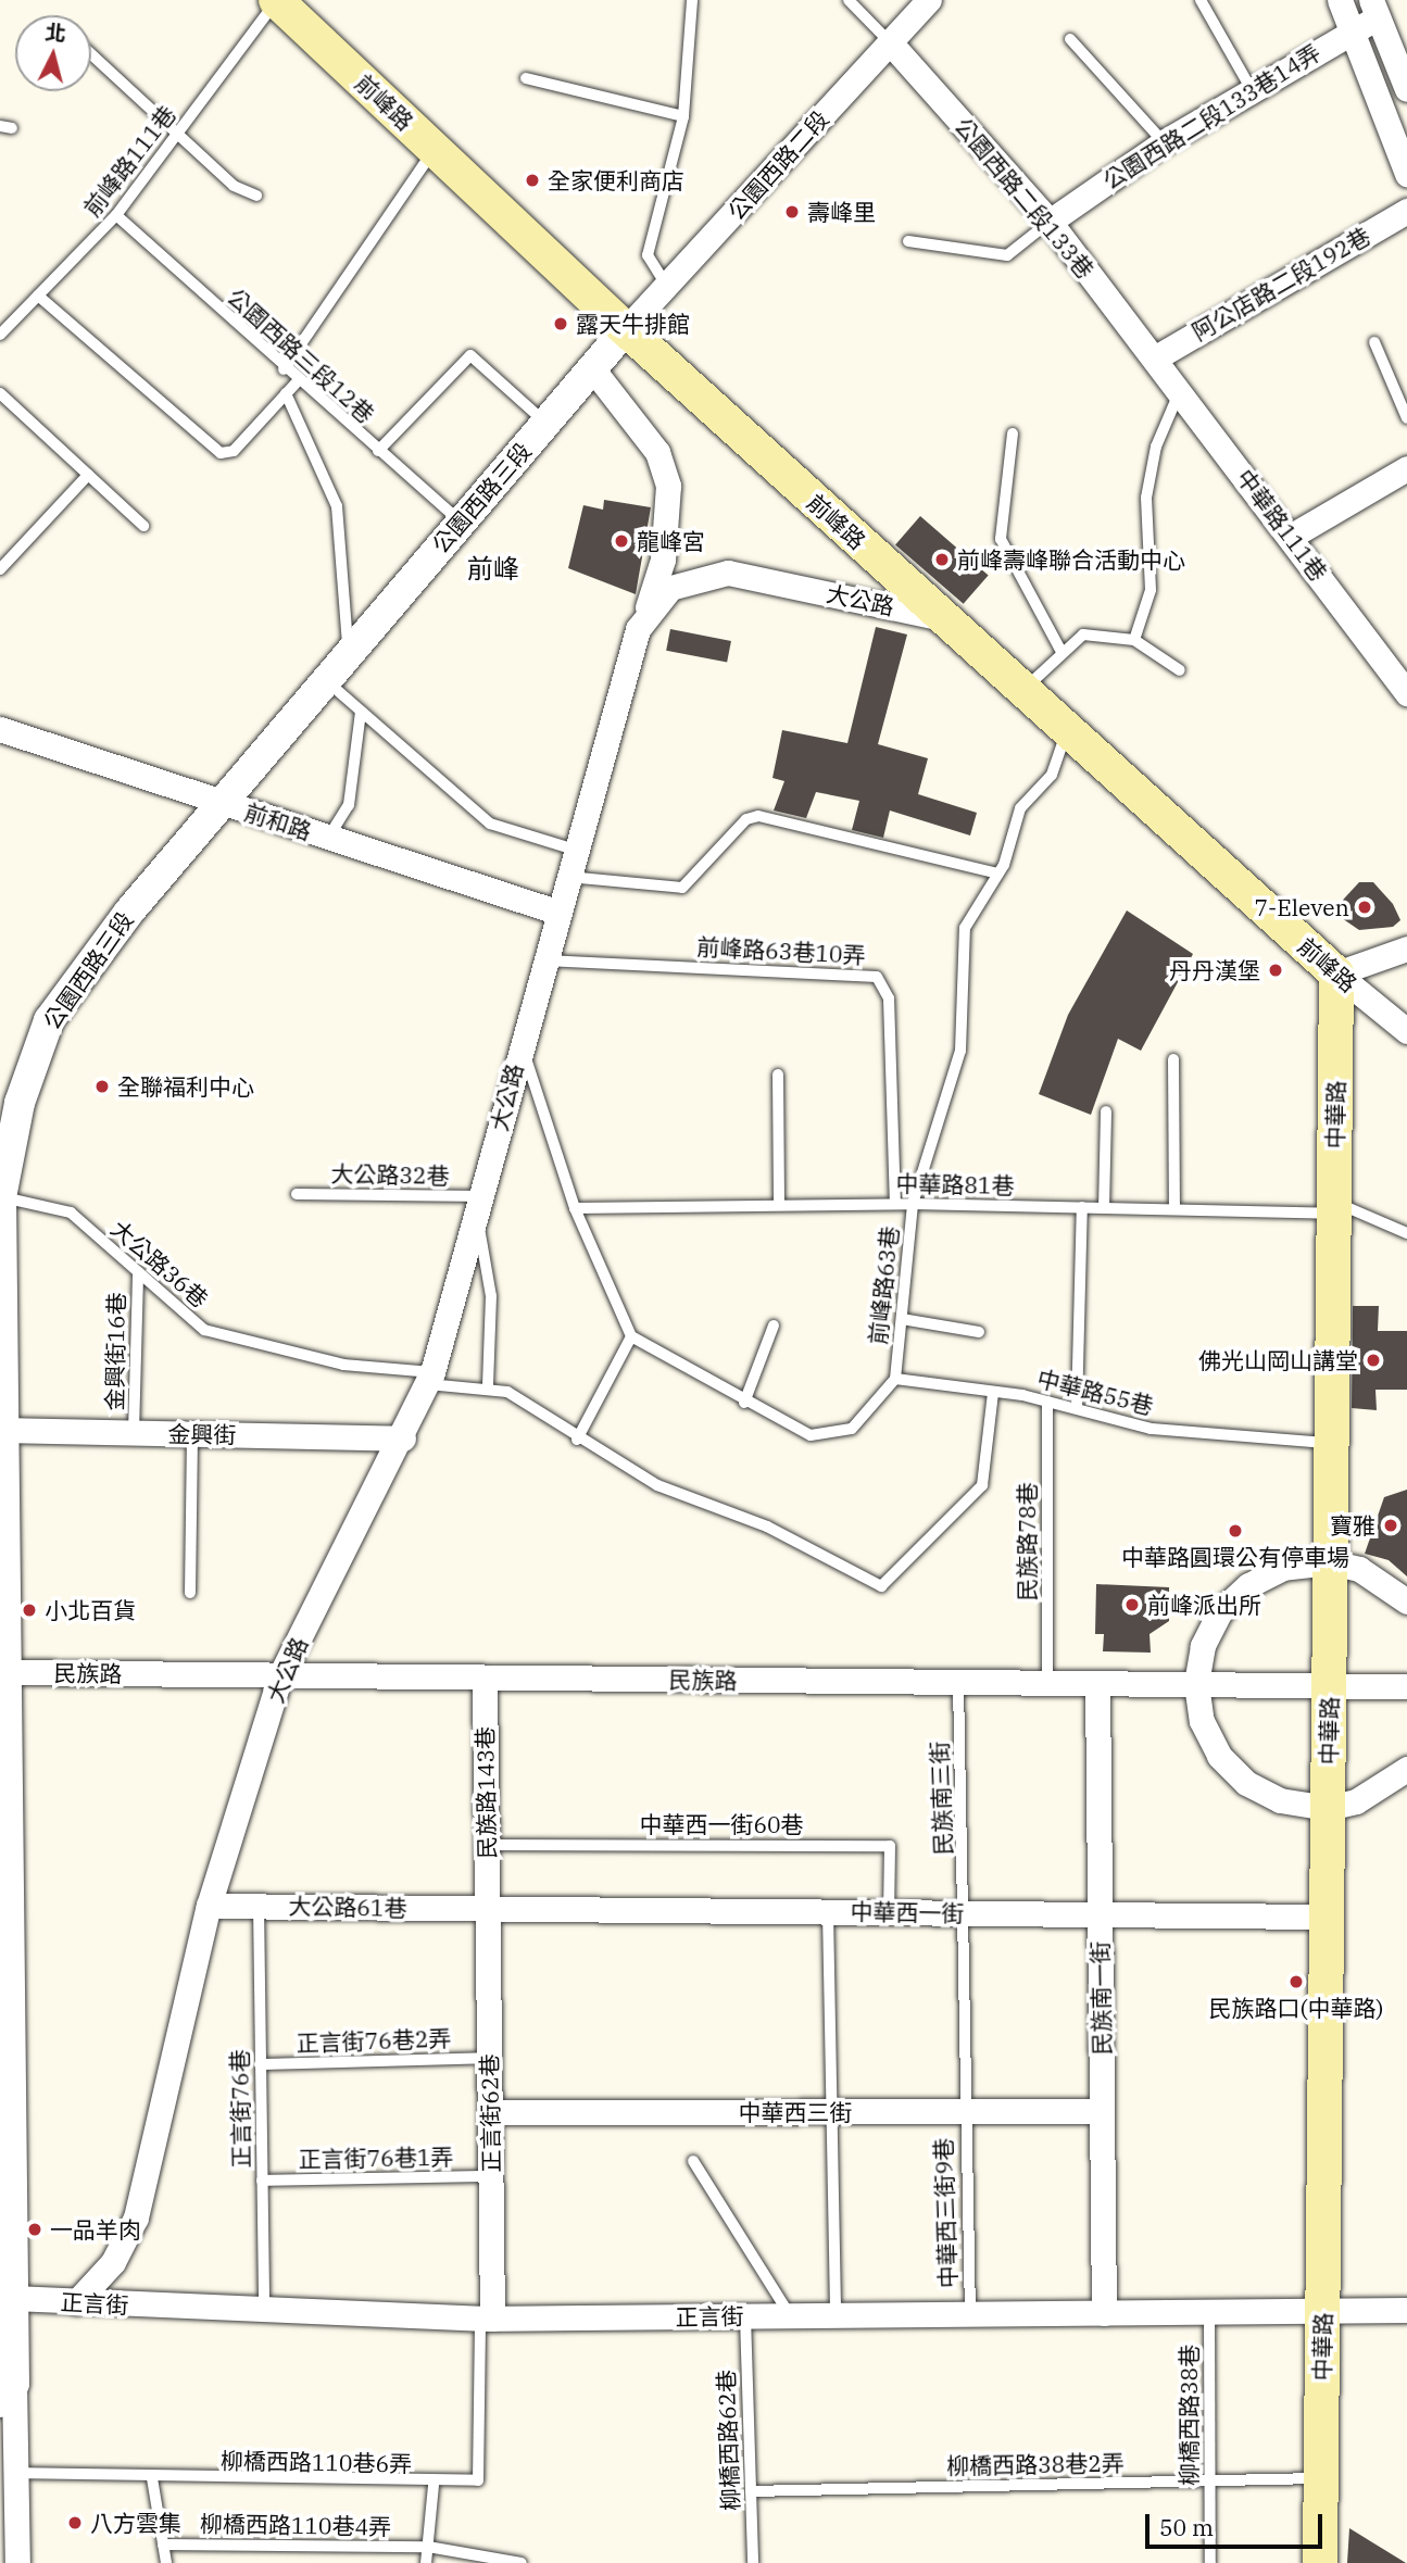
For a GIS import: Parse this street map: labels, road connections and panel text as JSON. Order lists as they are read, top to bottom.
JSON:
{
  "streets": {
    "main road": ["前峰路", "中華路"],
    "street": [
      "公園西路二段133巷14弄",
      "公園西路二段",
      "公園西路二段133巷",
      "阿公店路二段192巷",
      "公園西路三段",
      "中華路111巷",
      "大公路",
      "前和路",
      "金興街",
      "民族路",
      "民族路143巷",
      "大公路61巷",
      "中華西一街",
      "民族南一街",
      "中華西三街",
      "正言街62巷",
      "正言街"
    ],
    "lane": [
      "前峰路111巷",
      "公園西路三段12巷",
      "前峰路63巷10弄",
      "大公路32巷",
      "中華路81巷",
      "大公路36巷",
      "前峰路63巷",
      "金興街16巷",
      "中華路55巷",
      "民族路78巷",
      "民族南三街",
      "中華西一街60巷",
      "正言街76巷2弄",
      "正言街76巷",
      "正言街76巷1弄",
      "中華西三街9巷",
      "柳橋西路38巷",
      "柳橋西路62巷",
      "柳橋西路110巷6弄",
      "柳橋西路38巷2弄",
      "柳橋西路110巷4弄"
    ]
  },
  "crossings": [
    ["前峰路", "前峰路111巷"],
    ["前峰路", "公園西路二段"],
    ["前峰路", "公園西路三段"],
    ["前峰路", "大公路"],
    ["前峰路", "中華路"],
    ["前峰路", "前峰路63巷"],
    ["公園西路二段133巷14弄", "公園西路二段133巷"],
    ["前峰路111巷", "公園西路三段12巷"],
    ["公園西路二段", "公園西路二段133巷"],
    ["公園西路二段", "公園西路三段"],
    ["公園西路二段133巷", "阿公店路二段192巷"],
    ["公園西路二段133巷", "中華路111巷"],
    ["阿公店路二段192巷", "中華路111巷"],
    ["公園西路三段12巷", "公園西路三段"],
    ["公園西路三段", "前和路"],
    ["公園西路三段", "大公路36巷"],
    ["公園西路三段", "金興街"],
    ["公園西路三段", "民族路"],
    ["公園西路三段", "正言街"],
    ["公園西路三段", "柳橋西路110巷6弄"],
    ["大公路", "前和路"],
    ["大公路", "前峰路63巷10弄"],
    ["大公路", "大公路32巷"],
    ["大公路", "中華路81巷"],
    ["大公路", "大公路36巷"],
    ["大公路", "金興街"],
    ["大公路", "民族路"],
    ["大公路", "大公路61巷"],
    ["大公路", "正言街"],
    ["前峰路63巷10弄", "中華路81巷"],
    ["中華路", "中華路81巷"],
    ["中華路", "中華路55巷"],
    ["中華路", "民族路"],
    ["中華路", "中華西一街"],
    ["中華路", "正言街"],
    ["中華路", "柳橋西路38巷2弄"],
    ["中華路81巷", "前峰路63巷"],
    ["大公路36巷", "金興街16巷"],
    ["前峰路63巷", "中華路55巷"],
    ["金興街16巷", "金興街"],
    ["中華路55巷", "民族路78巷"],
    ["民族路78巷", "民族路"],
    ["民族路", "民族路143巷"],
    ["民族路", "民族南三街"],
    ["民族路", "民族南一街"],
    ["民族路143巷", "中華西一街60巷"],
    ["民族路143巷", "大公路61巷"],
    ["民族路143巷", "中華西一街"],
    ["民族路143巷", "正言街62巷"],
    ["民族南三街", "中華西一街"],
    ["民族南三街", "中華西三街"],
    ["民族南三街", "中華西三街9巷"],
    ["中華西一街60巷", "中華西一街"],
    ["大公路61巷", "中華西一街"],
    ["大公路61巷", "正言街76巷"],
    ["大公路61巷", "正言街62巷"],
    ["中華西一街", "民族南一街"],
    ["中華西一街", "正言街62巷"],
    ["民族南一街", "中華西三街"],
    ["民族南一街", "正言街"],
    ["正言街76巷2弄", "正言街76巷"],
    ["正言街76巷2弄", "正言街62巷"],
    ["正言街76巷", "正言街76巷1弄"],
    ["正言街76巷", "正言街"],
    ["中華西三街", "正言街62巷"],
    ["中華西三街", "中華西三街9巷"],
    ["正言街62巷", "正言街76巷1弄"],
    ["正言街62巷", "正言街"],
    ["正言街62巷", "柳橋西路110巷6弄"],
    ["中華西三街9巷", "正言街"],
    ["正言街", "柳橋西路38巷"],
    ["正言街", "柳橋西路62巷"],
    ["正言街", "柳橋西路110巷6弄"],
    ["柳橋西路38巷", "柳橋西路38巷2弄"],
    ["柳橋西路62巷", "柳橋西路38巷2弄"]
  ],
  "districts": ["前峰"],
  "places": [
    "全家便利商店",
    "壽峰里",
    "露天牛排館",
    "龍峰宮",
    "前峰壽峰聯合活動中心",
    "7-Eleven",
    "丹丹漢堡",
    "全聯福利中心",
    "佛光山岡山講堂",
    "寶雅",
    "中華路圓環公有停車場",
    "前峰派出所",
    "小北百貨",
    "民族路口(中華路)",
    "一品羊肉",
    "八方雲集"
  ],
  "scale_bar": "50 m",
  "north": "top"
}
